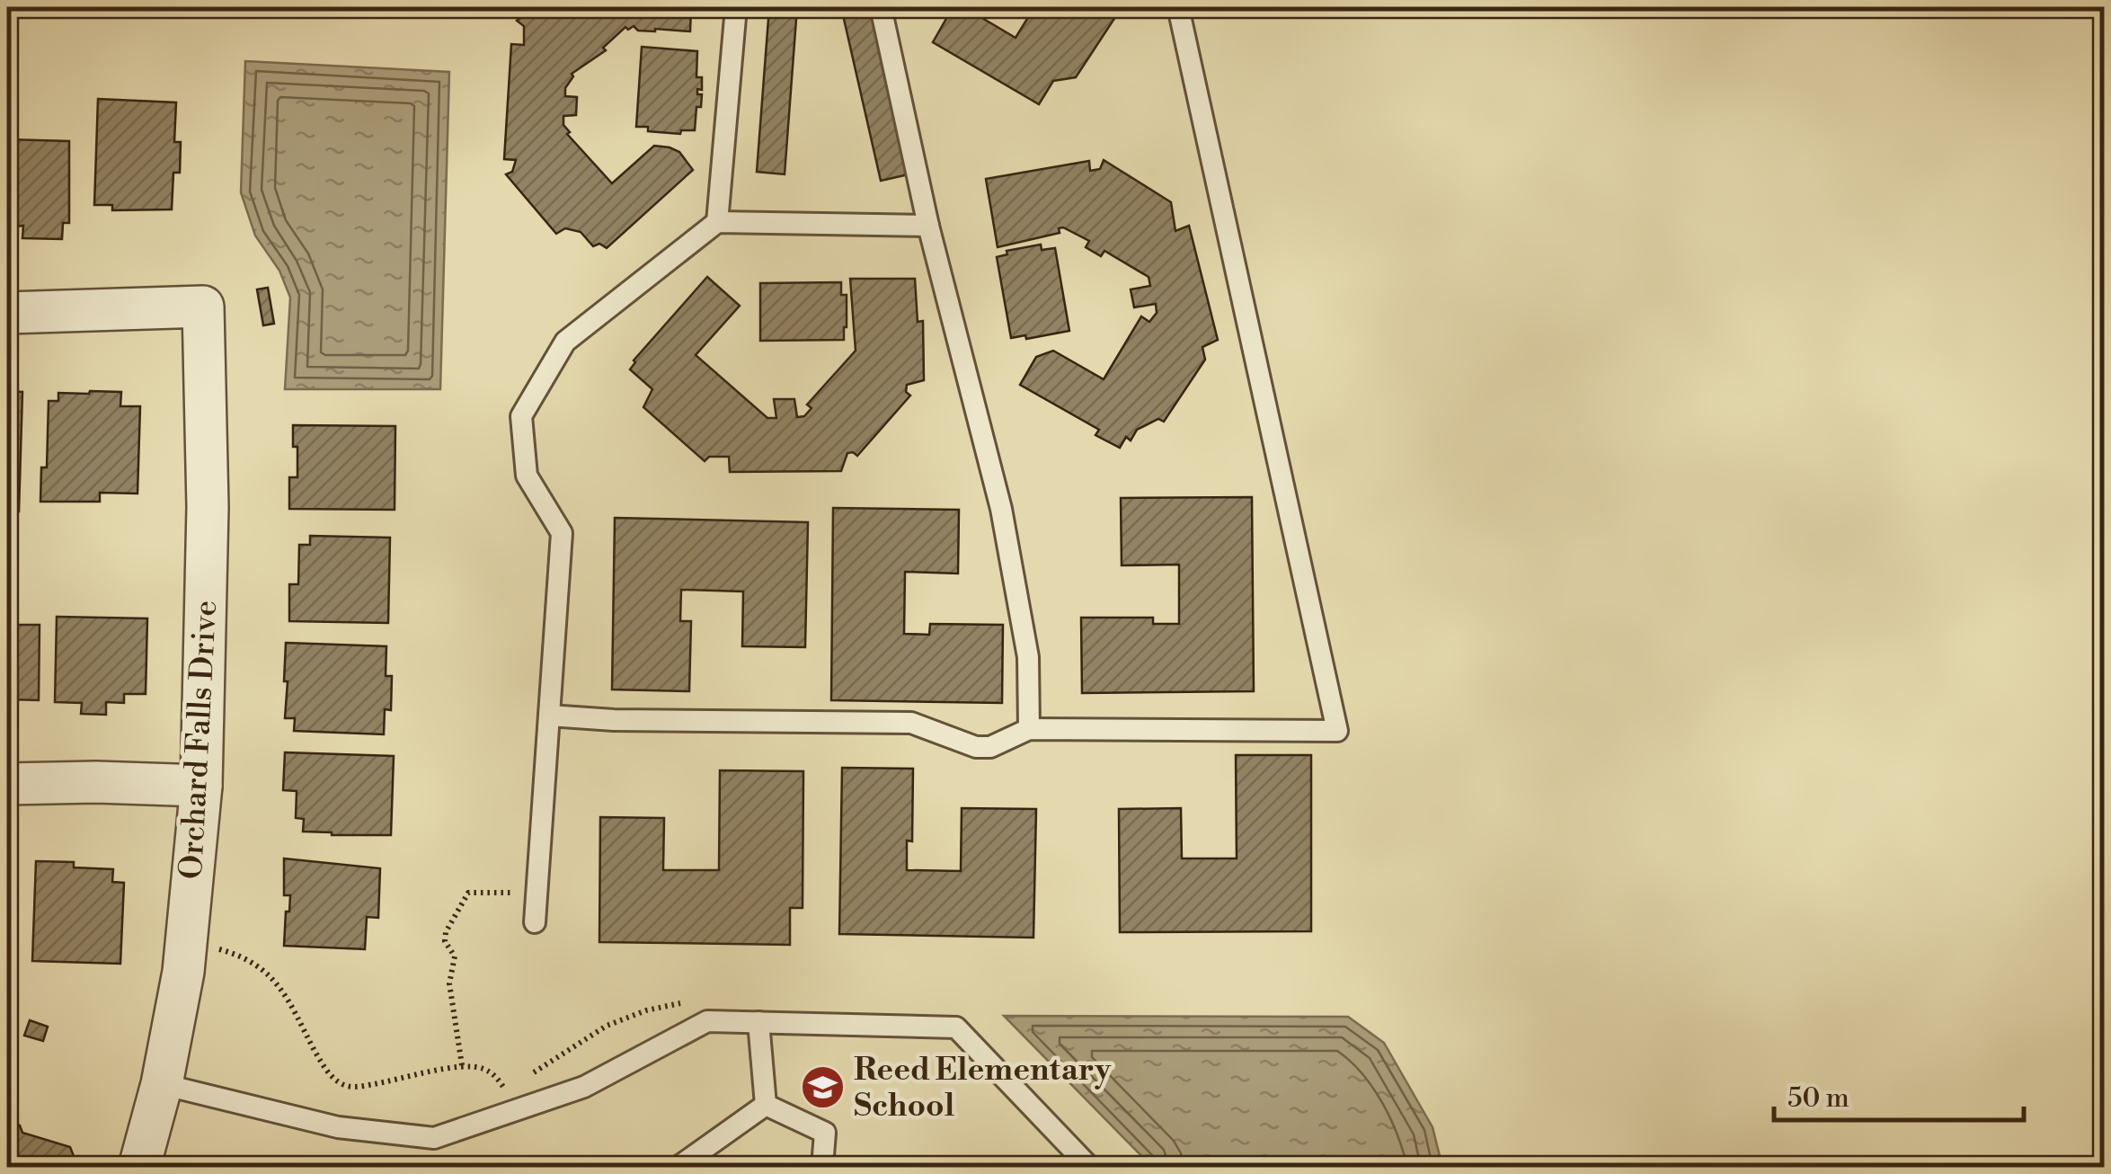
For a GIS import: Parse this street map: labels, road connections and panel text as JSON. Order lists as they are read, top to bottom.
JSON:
{
  "streets": {
    "street": ["Orchard Falls Drive"]
  },
  "places": {
    "school or university": ["Reed Elementary School"]
  },
  "scale_bar": "50 m"
}
